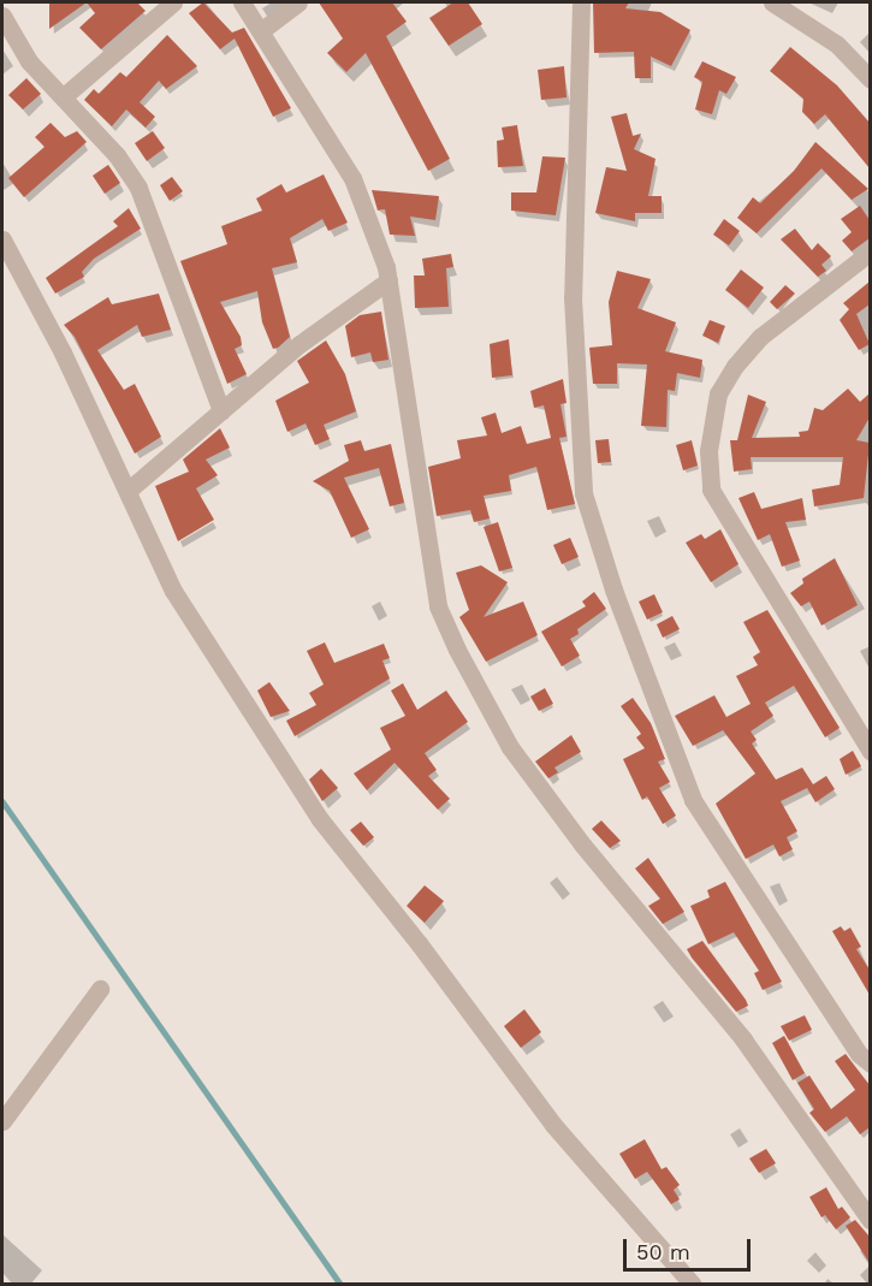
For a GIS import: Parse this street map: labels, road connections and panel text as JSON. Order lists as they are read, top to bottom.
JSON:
{
  "scale_bar": "50 m"
}
